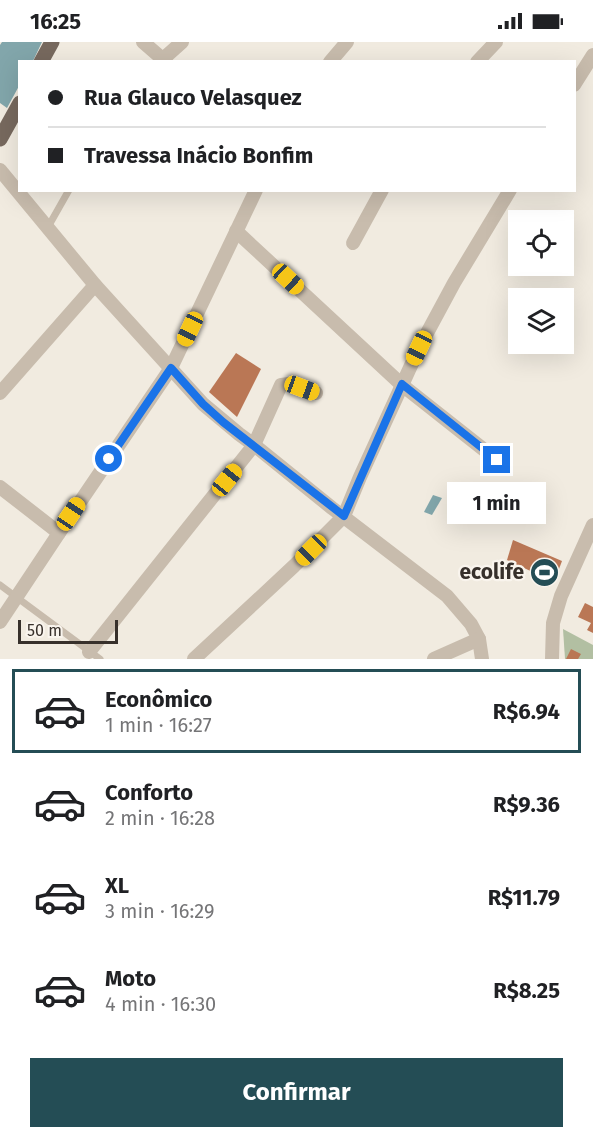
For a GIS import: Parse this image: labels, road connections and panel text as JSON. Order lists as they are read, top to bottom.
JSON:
{
  "places": {
    "sports": ["ecolife"]
  },
  "scale_bar": "50 m",
  "page": {
    "status": "16:25",
    "banner": ["Rua Glauco Velasquez", "Travessa Inácio Bonfim"],
    "bubble": "1 min",
    "scale": "50 m",
    "list": [
      {
        "name": "Econômico",
        "note": "1 min · 16:27",
        "value": "R$6.94"
      },
      {
        "name": "Conforto",
        "note": "2 min · 16:28",
        "value": "R$9.36"
      },
      {
        "name": "XL",
        "note": "3 min · 16:29",
        "value": "R$11.79"
      },
      {
        "name": "Moto",
        "note": "4 min · 16:30",
        "value": "R$8.25"
      }
    ],
    "buttons": "Confirmar"
  }
}
